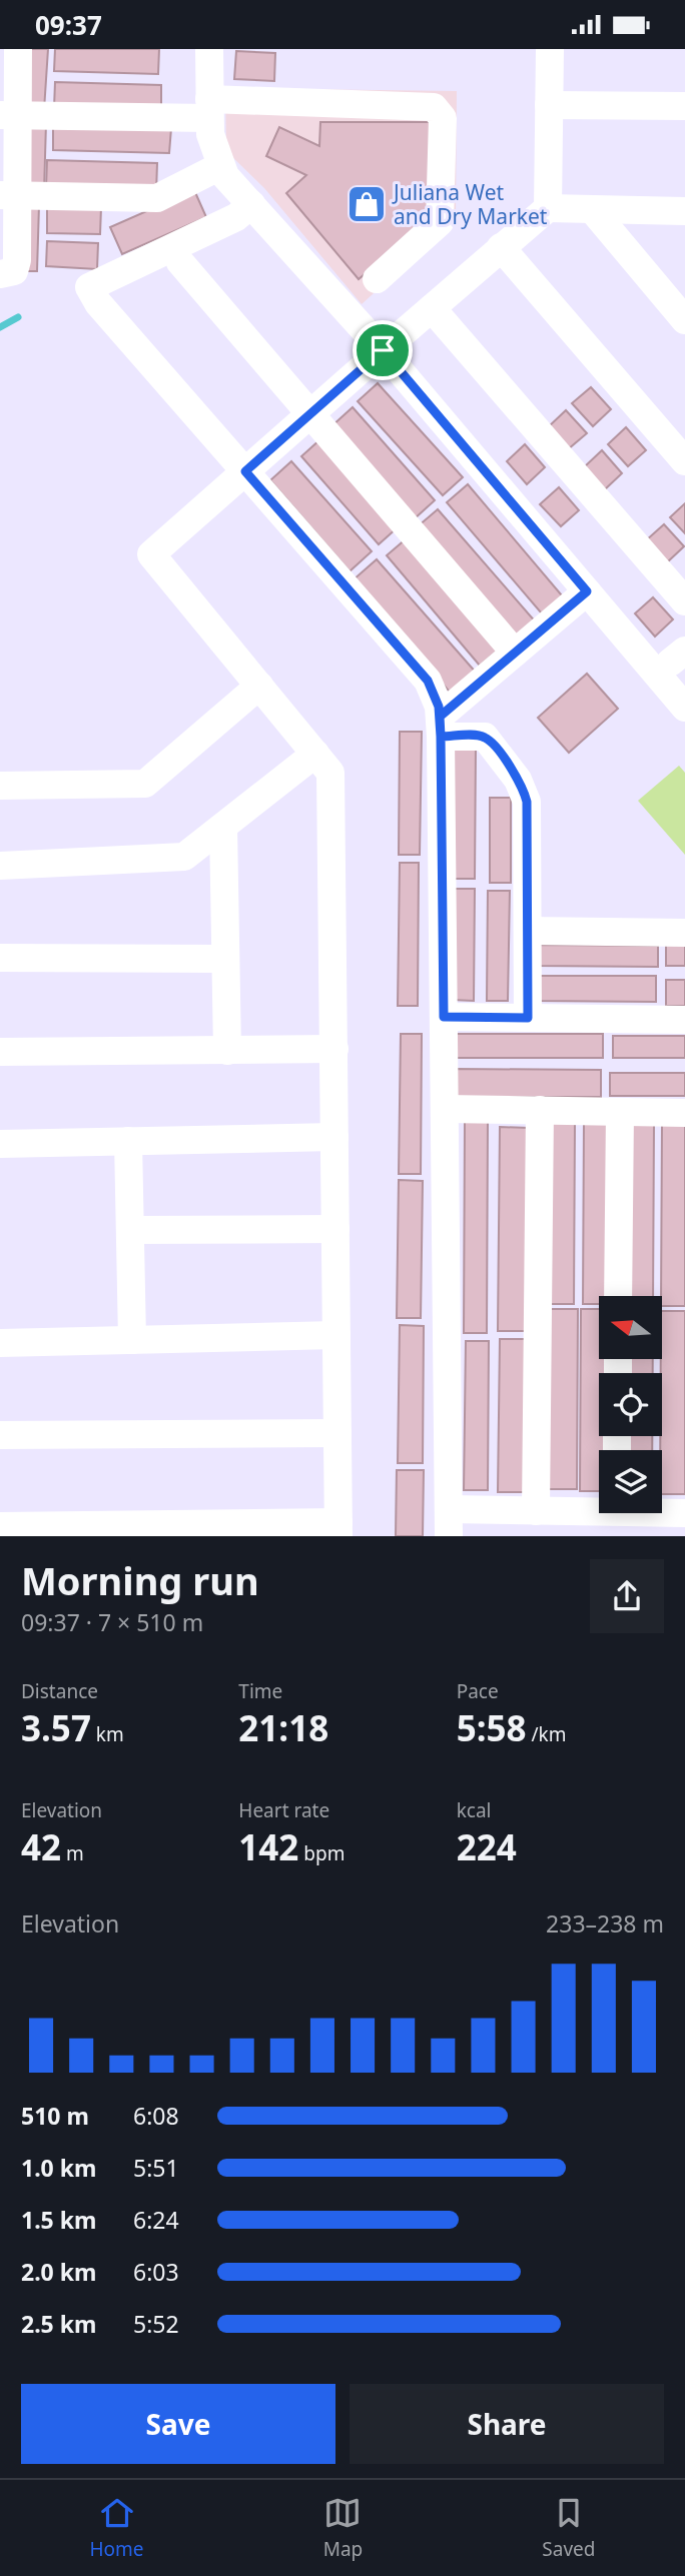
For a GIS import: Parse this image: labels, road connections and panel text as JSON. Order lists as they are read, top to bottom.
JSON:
{
  "places": {
    "shop": ["Juliana Wet and Dry Market"]
  },
  "north": "left",
  "page": {
    "status": "09:37",
    "heading": ["Morning run", "09:37 · 7 × 510 m"],
    "stats": [
      ["Distance", "3.57 km"],
      ["Time", "21:18"],
      ["Pace", "5:58 /km"],
      ["Elevation", "42 m"],
      ["Heart rate", "142 bpm"],
      ["kcal", "224"]
    ],
    "chart": ["Elevation", "233–238 m"],
    "list": [
      {
        "name": "510 m",
        "note": "6:08"
      },
      {
        "name": "1.0 km",
        "note": "5:51"
      },
      {
        "name": "1.5 km",
        "note": "6:24"
      },
      {
        "name": "2.0 km",
        "note": "6:03"
      },
      {
        "name": "2.5 km",
        "note": "5:52"
      }
    ],
    "buttons": ["Save", "Share"],
    "tabs": ["Home", "Map", "Saved"]
  }
}
